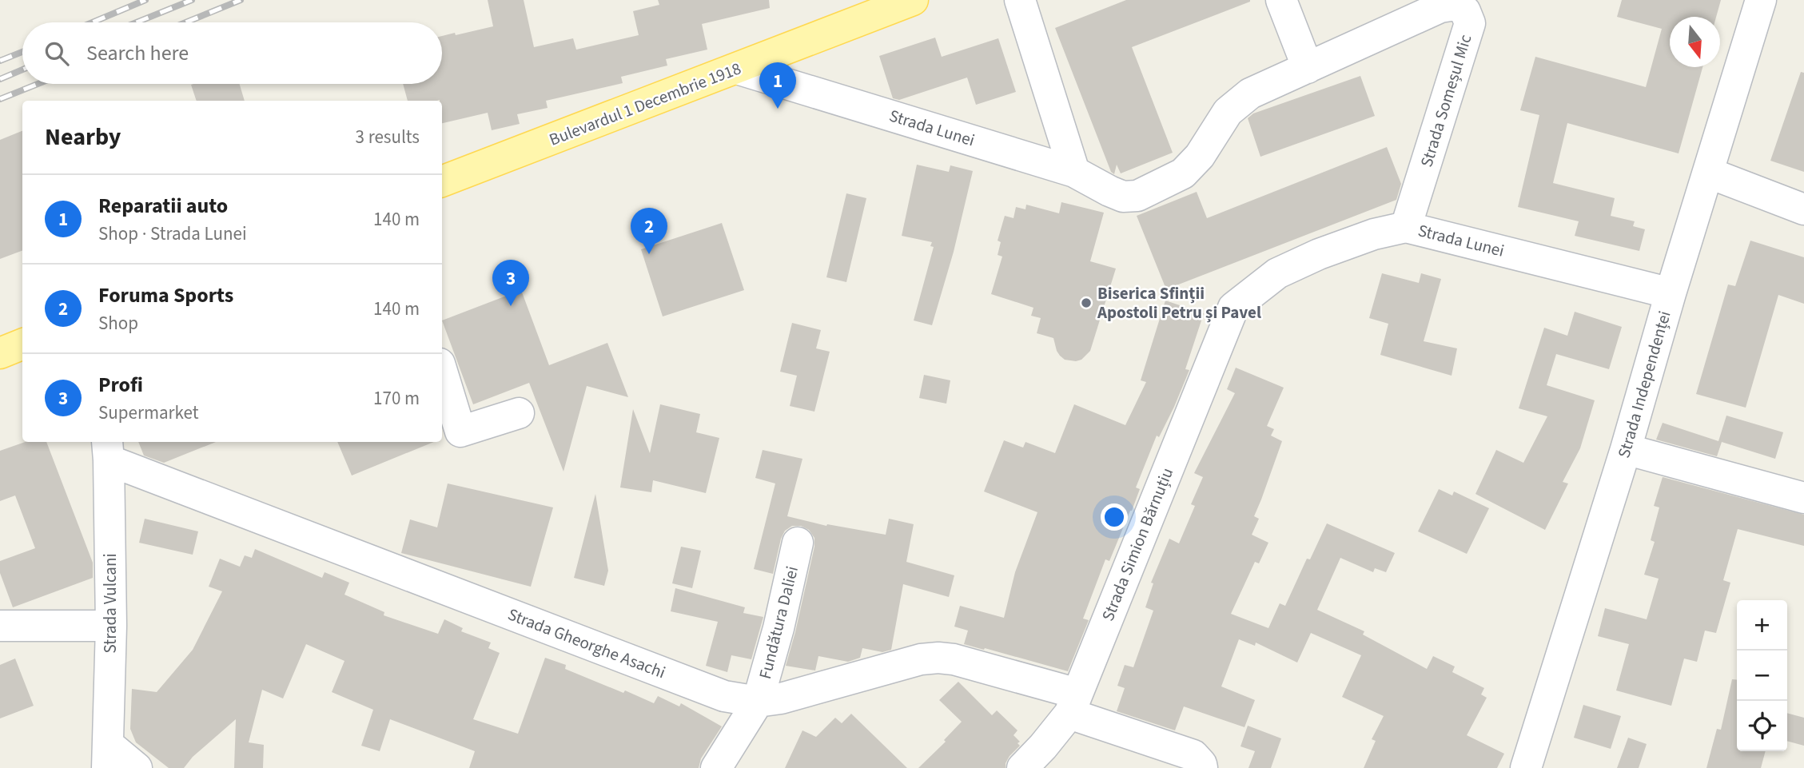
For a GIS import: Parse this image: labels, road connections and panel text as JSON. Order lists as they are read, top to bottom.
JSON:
{
  "streets": {
    "main road": ["Bulevardul 1 Decembrie 1918"],
    "street": [
      "Strada Someșul Mic",
      "Strada Lunei",
      "Strada Independenței",
      "Strada Simion Bărnuțiu",
      "Strada Vulcani",
      "Fundătura Daliei",
      "Strada Gheorghe Asachi"
    ]
  },
  "crossings": [
    ["Strada Someșul Mic", "Strada Lunei"],
    ["Bulevardul 1 Decembrie 1918", "Strada Lunei"],
    ["Strada Lunei", "Strada Independenței"],
    ["Strada Lunei", "Strada Simion Bărnuțiu"],
    ["Strada Simion Bărnuțiu", "Strada Gheorghe Asachi"],
    ["Strada Vulcani", "Strada Gheorghe Asachi"],
    ["Fundătura Daliei", "Strada Gheorghe Asachi"]
  ],
  "places": ["Biserica Sfinții Apostoli Petru și Pavel"],
  "north": "bottom",
  "page": {
    "search": "Search here",
    "pins": ["1", "2", "3"],
    "heading": ["Nearby", "3 results"],
    "list": [
      {
        "mark": "1",
        "name": "Reparatii auto",
        "note": "Shop · Strada Lunei",
        "value": "140 m"
      },
      {
        "mark": "2",
        "name": "Foruma Sports",
        "note": "Shop",
        "value": "140 m"
      },
      {
        "mark": "3",
        "name": "Profi",
        "note": "Supermarket",
        "value": "170 m"
      }
    ],
    "map_buttons": ["+", "−"]
  }
}
